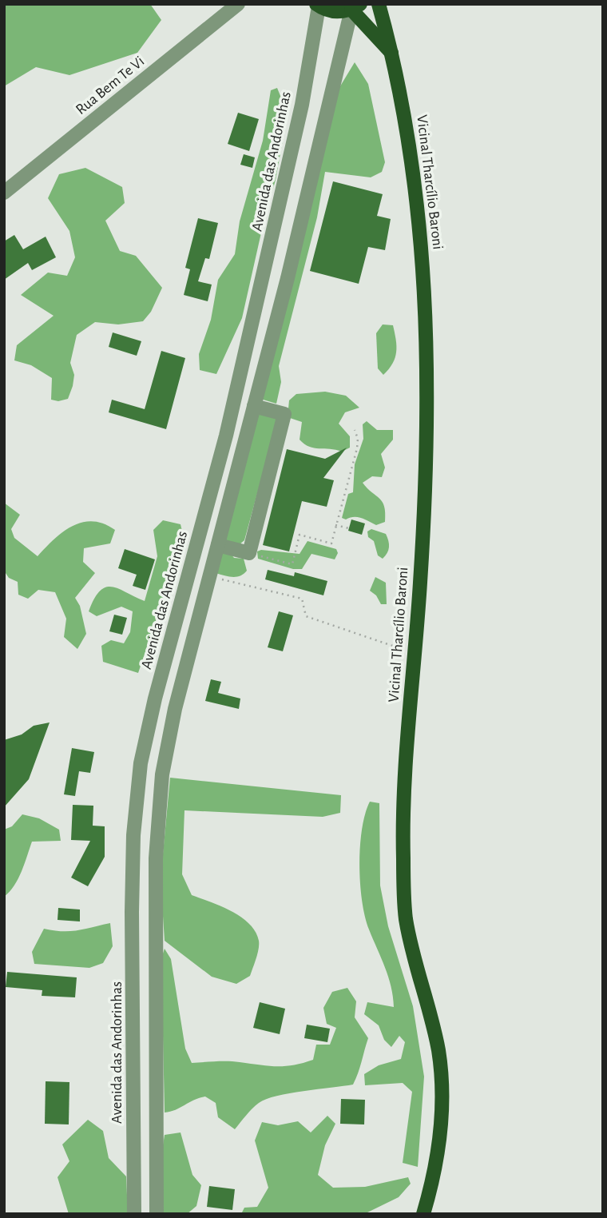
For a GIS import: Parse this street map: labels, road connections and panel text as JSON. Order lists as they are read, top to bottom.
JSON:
{
  "streets": {
    "main road": ["Vicinal Tharcílio Baroni"],
    "street": ["Rua Bem Te Vi", "Avenida das Andorinhas"]
  }
}
